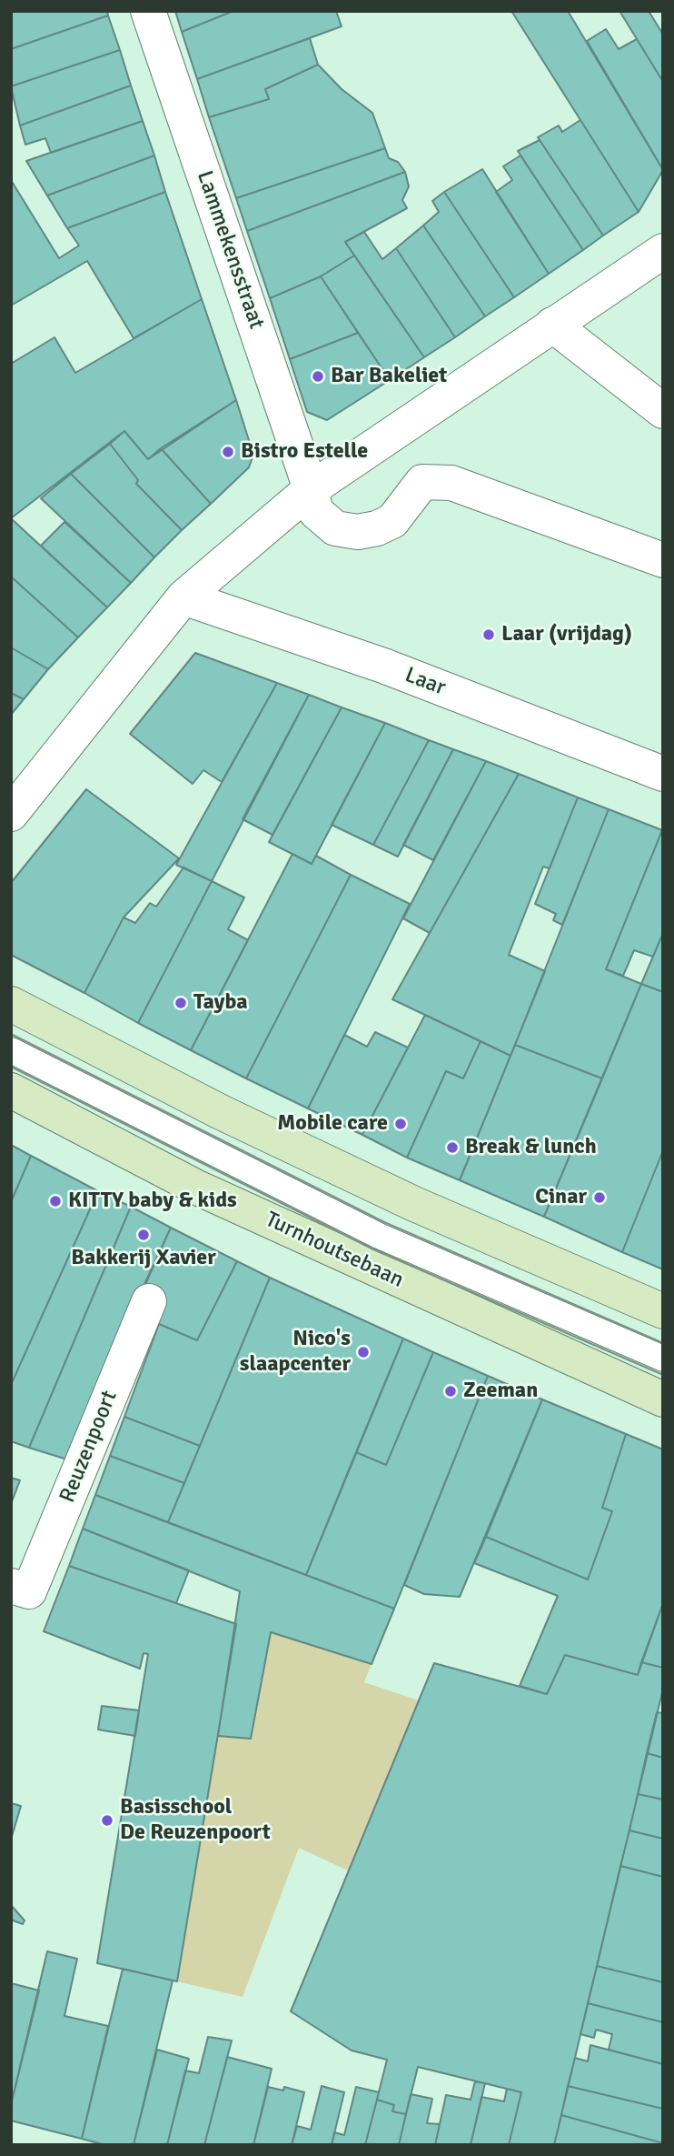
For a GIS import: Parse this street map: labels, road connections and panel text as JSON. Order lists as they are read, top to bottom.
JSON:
{
  "streets": {
    "main road": ["Turnhoutsebaan"],
    "street": ["Lammekensstraat", "Laar", "Reuzenpoort"]
  },
  "places": [
    "Bar Bakeliet",
    "Bistro Estelle",
    "Laar (vrijdag)",
    "Tayba",
    "Mobile care",
    "Break & lunch",
    "Cinar",
    "KITTY baby & kids",
    "Bakkerij Xavier",
    "Nico's slaapcenter",
    "Zeeman",
    "Basisschool De Reuzenpoort"
  ]
}
